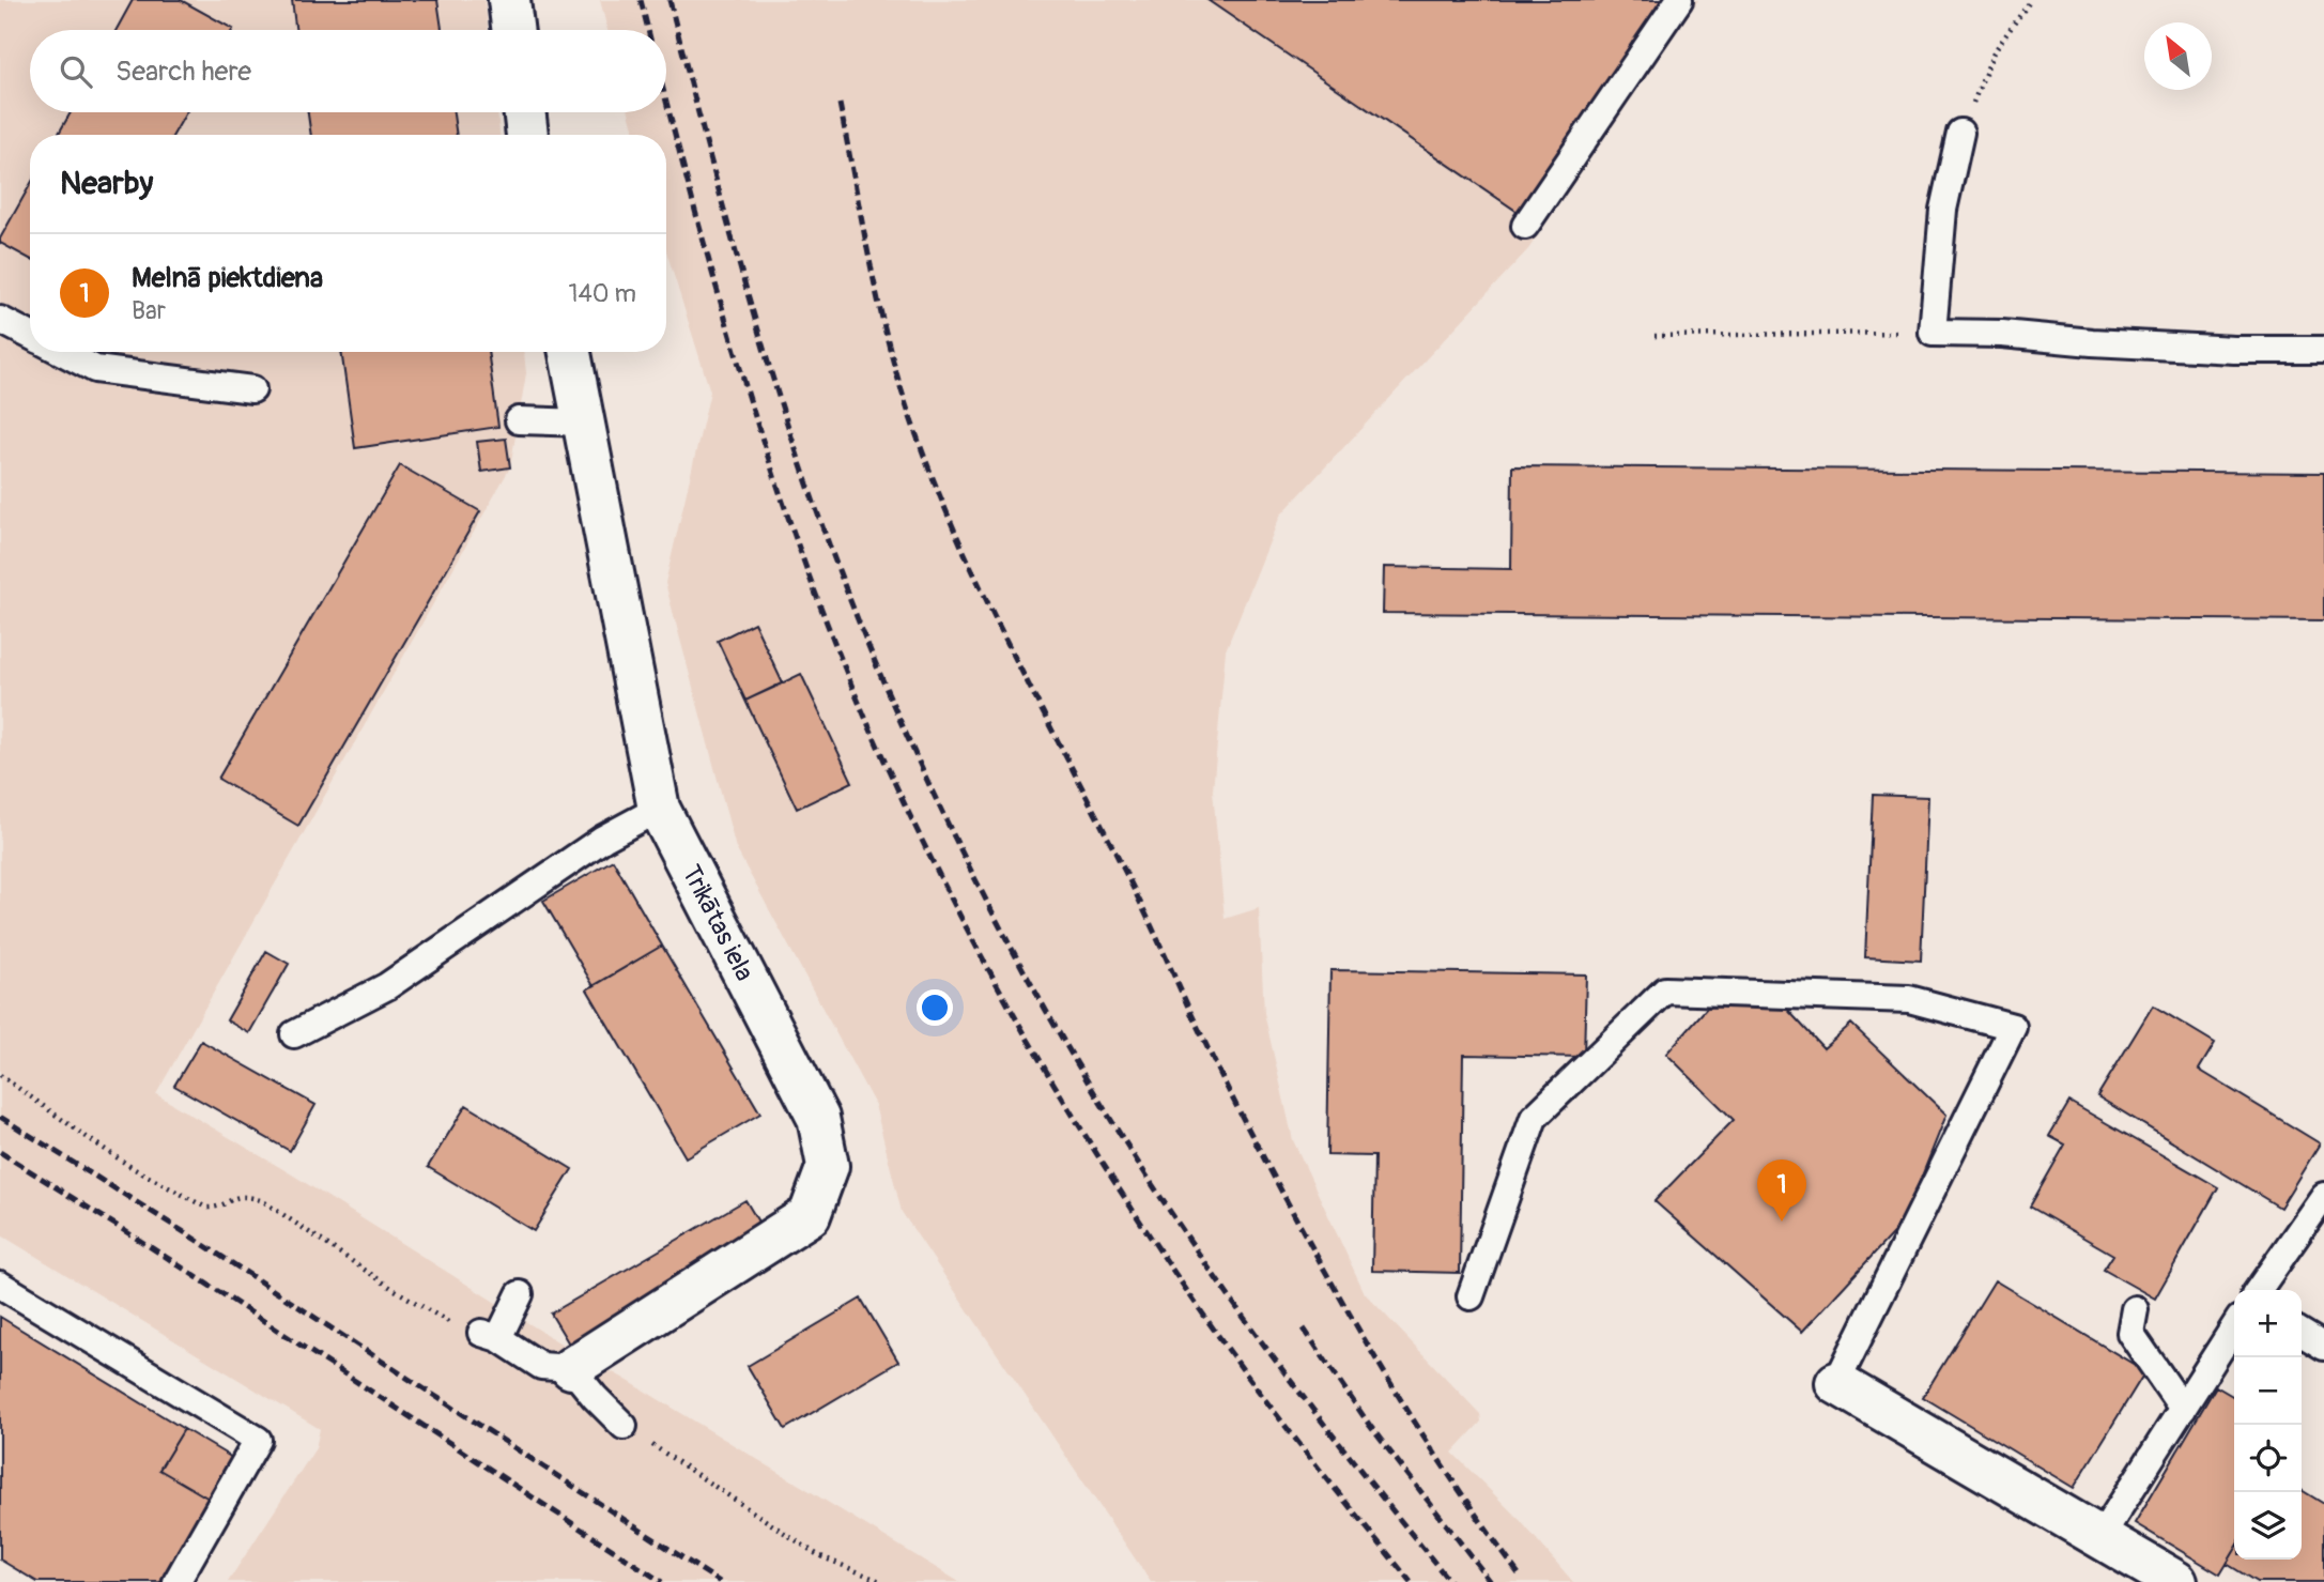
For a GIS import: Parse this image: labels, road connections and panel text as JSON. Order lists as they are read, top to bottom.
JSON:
{
  "streets": {
    "street": ["Trikātas iela"]
  },
  "north": "top left",
  "page": {
    "search": "Search here",
    "heading": "Nearby",
    "list": [
      {
        "mark": "1",
        "name": "Melnā piektdiena",
        "note": "Bar",
        "value": "140 m"
      }
    ],
    "pins": "1",
    "map_buttons": ["+", "−"]
  }
}
